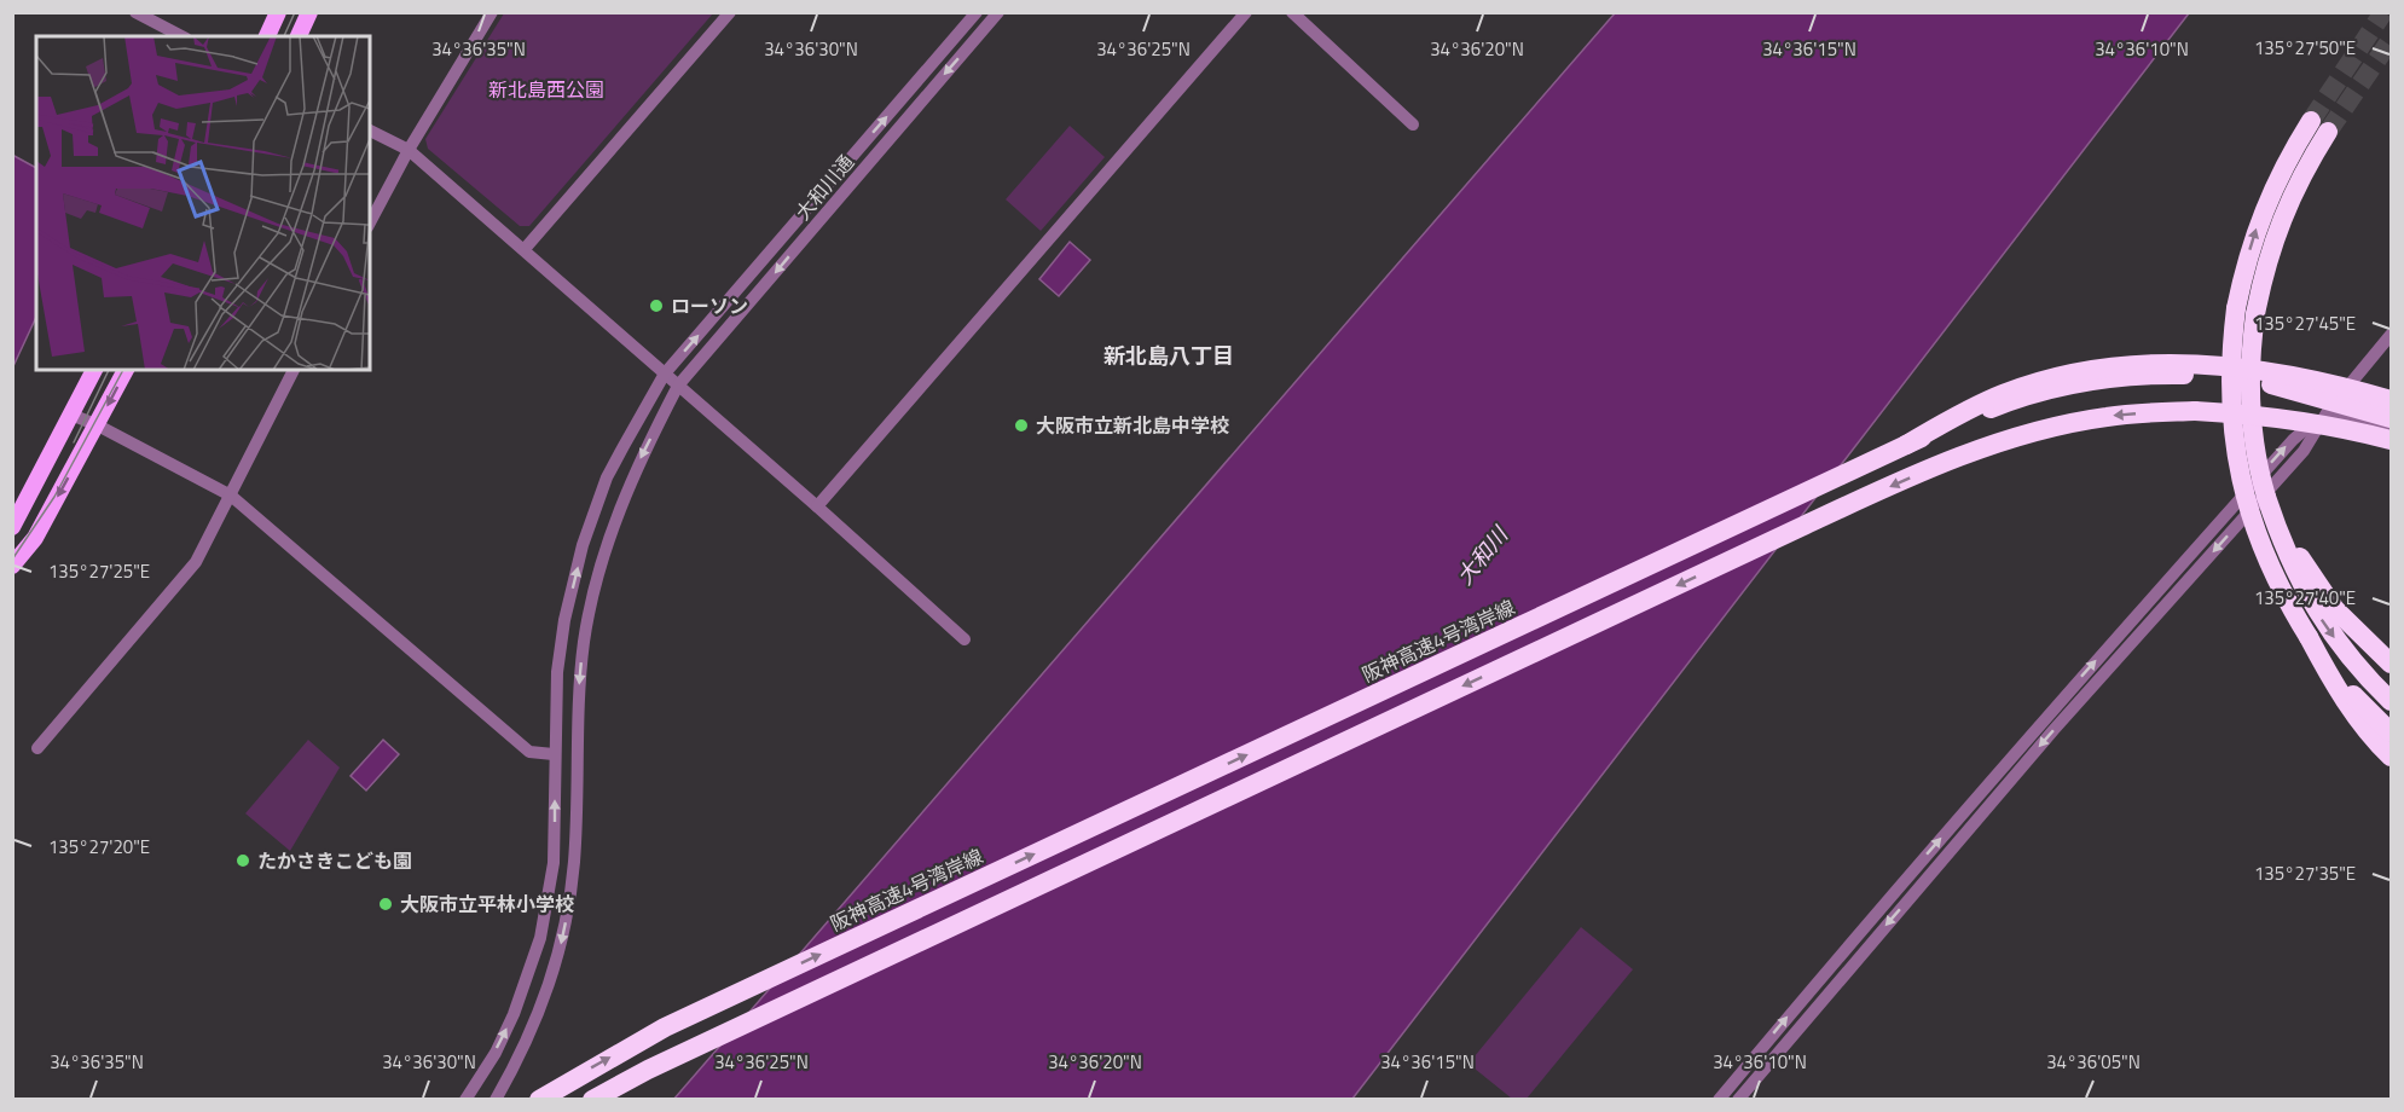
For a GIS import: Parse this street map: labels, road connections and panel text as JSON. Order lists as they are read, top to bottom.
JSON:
{
  "streets": {
    "highway": ["阪神高速4号湾岸線"],
    "street": ["大和川通"]
  },
  "districts": ["新北島八丁目"],
  "water": ["大和川"],
  "parks": ["新北島西公園"],
  "places": [
    "ローソン",
    "大阪市立新北島中学校",
    "たかさきこども園",
    "大阪市立平林小学校"
  ],
  "coordinates": [
    "135°27'50\"E",
    "34°36'35\"N",
    "34°36'30\"N",
    "34°36'25\"N",
    "34°36'20\"N",
    "34°36'15\"N",
    "34°36'10\"N",
    "135°27'45\"E",
    "135°27'25\"E",
    "135°27'40\"E",
    "135°27'20\"E",
    "135°27'35\"E",
    "34°36'05\"N"
  ]
}
